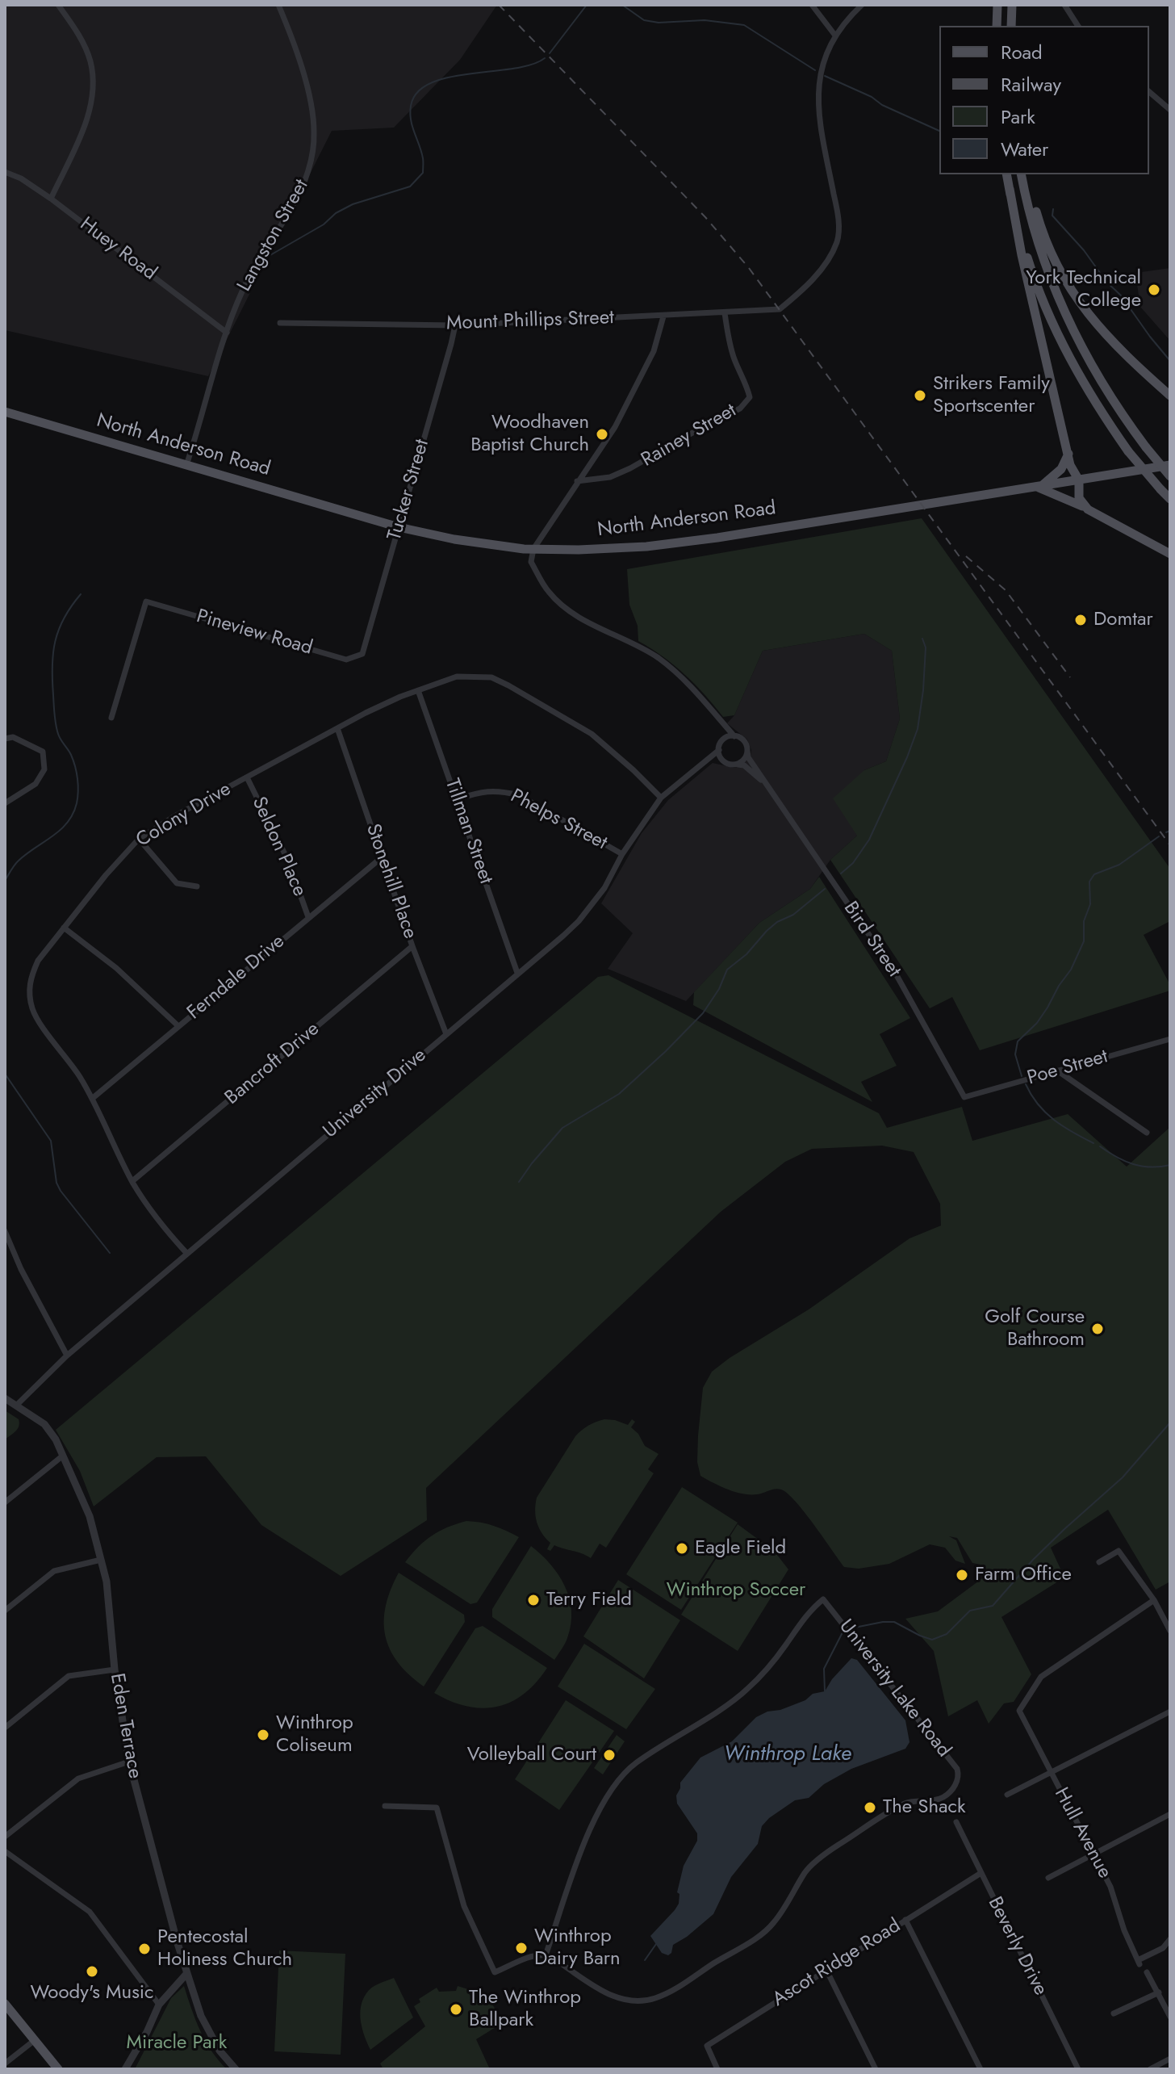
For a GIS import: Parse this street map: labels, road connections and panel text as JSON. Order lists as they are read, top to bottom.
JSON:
{
  "streets": {
    "main road": ["North Anderson Road"],
    "street": [
      "Langston Street",
      "Huey Road",
      "Mount Phillips Street",
      "Rainey Street",
      "Tucker Street",
      "Pineview Road",
      "Colony Drive",
      "Phelps Street",
      "Tillman Street",
      "Seldon Place",
      "Stonehill Place",
      "Bird Street",
      "Ferndale Drive",
      "Bancroft Drive",
      "Poe Street",
      "University Drive",
      "University Lake Road",
      "Eden Terrace",
      "Hull Avenue",
      "Beverly Drive",
      "Ascot Ridge Road"
    ]
  },
  "crossings": [
    ["Langston Street", "Huey Road"],
    ["Langston Street", "North Anderson Road"],
    ["Mount Phillips Street", "Rainey Street"],
    ["Mount Phillips Street", "Tucker Street"],
    ["North Anderson Road", "Tucker Street"],
    ["North Anderson Road", "Bird Street"],
    ["Tucker Street", "Pineview Road"],
    ["Colony Drive", "Tillman Street"],
    ["Colony Drive", "Seldon Place"],
    ["Colony Drive", "Stonehill Place"],
    ["Colony Drive", "Ferndale Drive"],
    ["Colony Drive", "Bancroft Drive"],
    ["Colony Drive", "University Drive"],
    ["Phelps Street", "Tillman Street"],
    ["Phelps Street", "University Drive"],
    ["Tillman Street", "University Drive"],
    ["Seldon Place", "Ferndale Drive"],
    ["Stonehill Place", "Ferndale Drive"],
    ["Stonehill Place", "Bancroft Drive"],
    ["Stonehill Place", "University Drive"],
    ["Bird Street", "Poe Street"],
    ["Bird Street", "University Drive"],
    ["University Drive", "Eden Terrace"],
    ["Beverly Drive", "Ascot Ridge Road"]
  ],
  "water": ["Winthrop Lake"],
  "parks": ["Winthrop Soccer", "Miracle Park"],
  "places": [
    "York Technical College",
    "Strikers Family Sportscenter",
    "Woodhaven Baptist Church",
    "Domtar",
    "Golf Course Bathroom",
    "Eagle Field",
    "Farm Office",
    "Terry Field",
    "Winthrop Coliseum",
    "Volleyball Court",
    "The Shack",
    "Winthrop Dairy Barn",
    "Pentecostal Holiness Church",
    "Woody's Music",
    "The Winthrop Ballpark"
  ],
  "legend": [
    "Road",
    "Railway",
    "Park",
    "Water"
  ]
}
